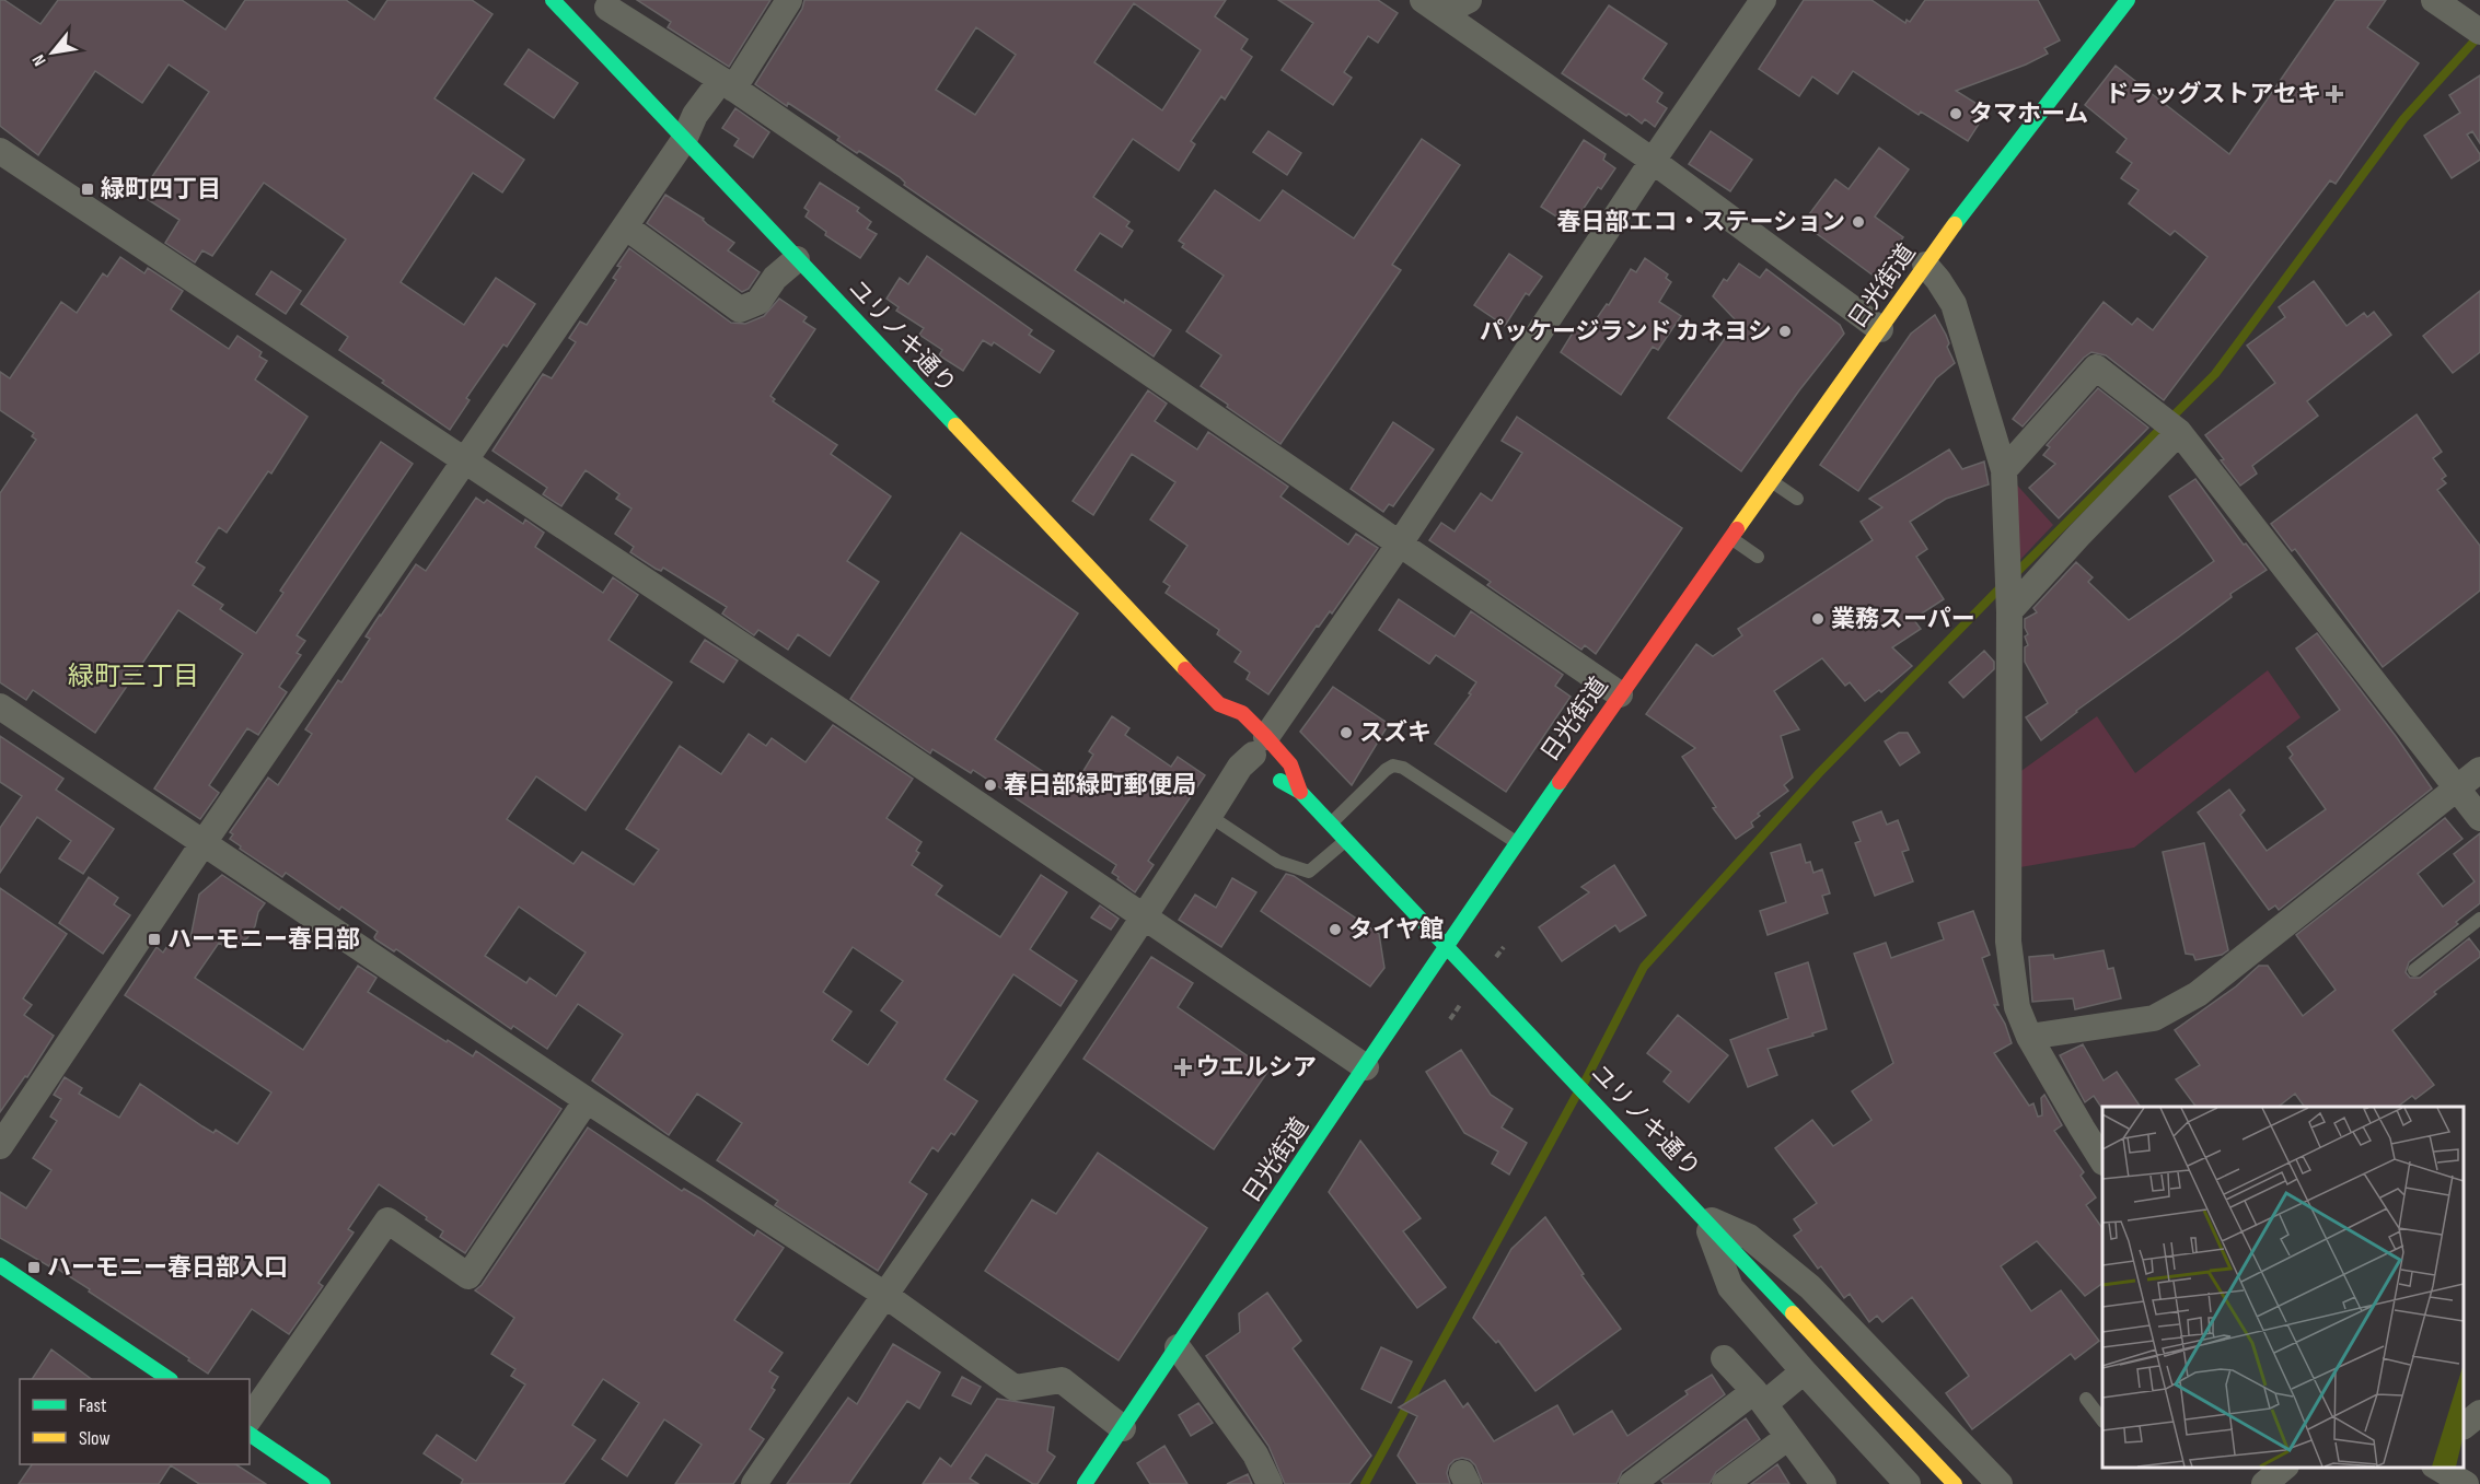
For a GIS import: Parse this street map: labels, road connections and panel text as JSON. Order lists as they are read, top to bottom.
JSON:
{
  "streets": {
    "main road": ["日光街道", "ユリノキ通り"]
  },
  "crossings": [
    ["日光街道", "ユリノキ通り"]
  ],
  "districts": ["緑町三丁目"],
  "places": {
    "health": ["ドラッグストアセキ", "ウエルシア"],
    "other": [
      "タマホーム",
      "春日部エコ・ステーション",
      "パッケージランド カネヨシ",
      "業務スーパー",
      "スズキ",
      "春日部緑町郵便局",
      "タイヤ館"
    ],
    "transit": ["緑町四丁目", "ハーモニー春日部", "ハーモニー春日部入口"]
  },
  "legend": ["Fast", "Slow"],
  "north": "bottom left"
}
